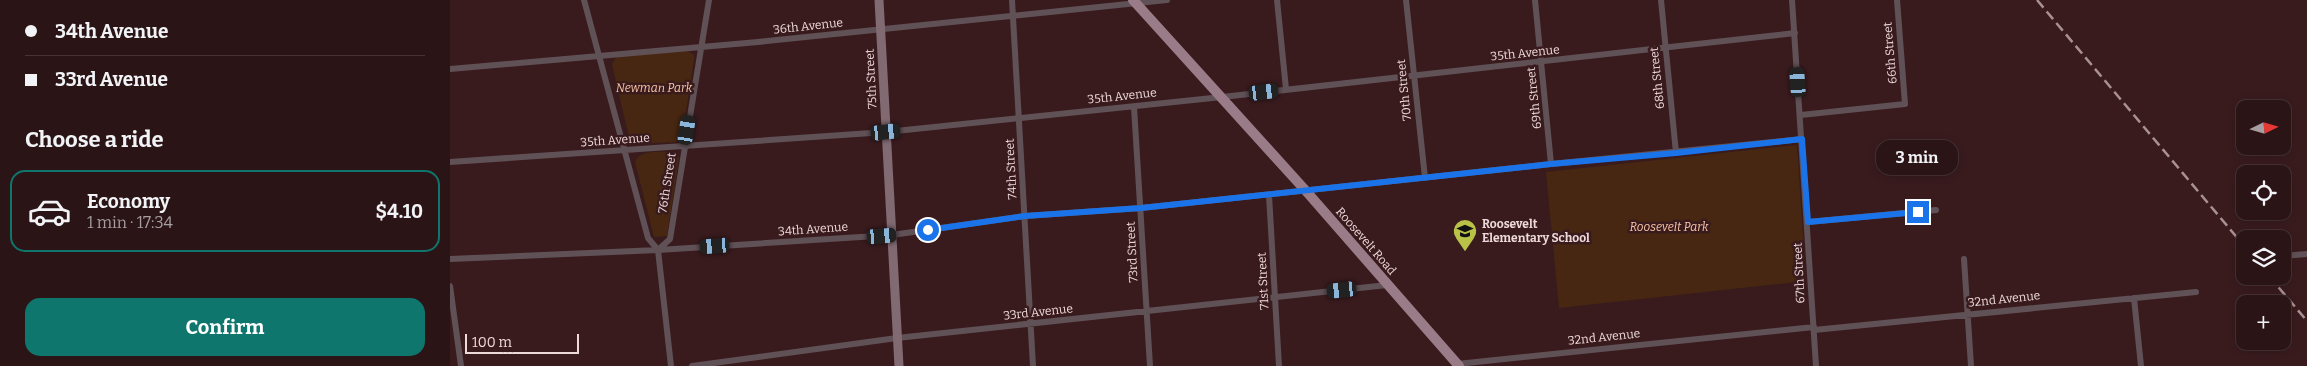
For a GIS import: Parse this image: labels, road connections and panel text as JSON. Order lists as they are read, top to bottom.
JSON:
{
  "streets": {
    "main road": ["Roosevelt Road"],
    "street": [
      "36th Avenue",
      "35th Avenue",
      "66th Street",
      "68th Street",
      "75th Street",
      "70th Street",
      "69th Street",
      "74th Street",
      "76th Street",
      "34th Avenue",
      "73rd Street",
      "67th Street",
      "71st Street",
      "32nd Avenue",
      "33rd Avenue"
    ]
  },
  "crossings": [
    ["36th Avenue", "75th Street"],
    ["36th Avenue", "74th Street"],
    ["36th Avenue", "76th Street"],
    ["36th Avenue", "Roosevelt Road"],
    ["35th Avenue", "68th Street"],
    ["35th Avenue", "75th Street"],
    ["35th Avenue", "70th Street"],
    ["35th Avenue", "69th Street"],
    ["35th Avenue", "74th Street"],
    ["35th Avenue", "76th Street"],
    ["35th Avenue", "Roosevelt Road"],
    ["35th Avenue", "73rd Street"],
    ["35th Avenue", "67th Street"],
    ["66th Street", "67th Street"],
    ["68th Street", "34th Avenue"],
    ["75th Street", "34th Avenue"],
    ["75th Street", "33rd Avenue"],
    ["70th Street", "34th Avenue"],
    ["69th Street", "34th Avenue"],
    ["74th Street", "34th Avenue"],
    ["74th Street", "33rd Avenue"],
    ["76th Street", "34th Avenue"],
    ["34th Avenue", "Roosevelt Road"],
    ["34th Avenue", "73rd Street"],
    ["34th Avenue", "67th Street"],
    ["34th Avenue", "71st Street"],
    ["Roosevelt Road", "32nd Avenue"],
    ["Roosevelt Road", "33rd Avenue"],
    ["73rd Street", "33rd Avenue"],
    ["67th Street", "32nd Avenue"],
    ["71st Street", "33rd Avenue"]
  ],
  "parks": ["Newman Park", "Roosevelt Park"],
  "places": {
    "school or university": ["Roosevelt Elementary School"]
  },
  "scale_bar": "100 m",
  "north": "right",
  "page": {
    "banner": ["34th Avenue", "33rd Avenue"],
    "map_buttons": "+",
    "heading": "Choose a ride",
    "bubble": "3 min",
    "list": [
      {
        "name": "Economy",
        "note": "1 min · 17:34",
        "value": "$4.10"
      }
    ],
    "buttons": "Confirm",
    "scale": "100 m"
  }
}
